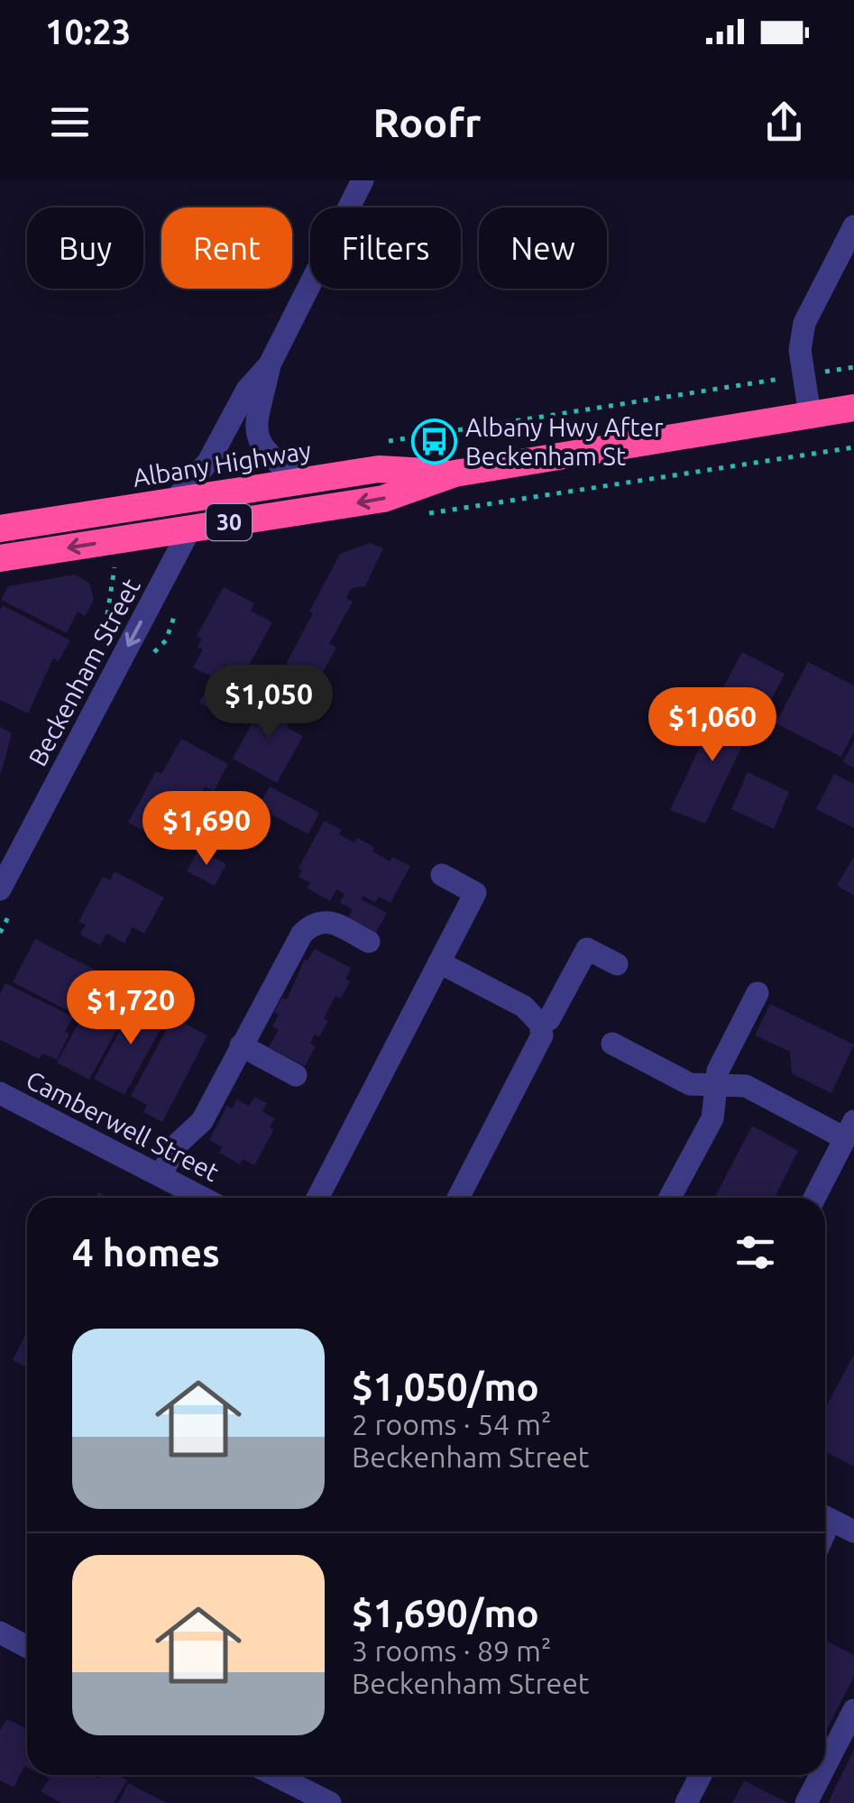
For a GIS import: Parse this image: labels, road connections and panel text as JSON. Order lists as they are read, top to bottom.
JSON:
{
  "streets": {
    "highway": ["Albany Highway", "30"],
    "street": ["Beckenham Street", "Camberwell Street"]
  },
  "crossings": [
    ["Albany Highway", "Beckenham Street"]
  ],
  "one_way": ["Beckenham Street"],
  "places": {
    "bus stop": ["Albany Hwy After Beckenham St"]
  },
  "page": {
    "status": "10:23",
    "header": "Roofr",
    "chip": [
      "Buy",
      "Rent",
      "Filters",
      "New"
    ],
    "price": [
      "$1,050",
      "$1,060",
      "$1,690",
      "$1,720"
    ],
    "heading": "4 homes",
    "list": [
      {
        "name": "$1,050/mo",
        "note": "2 rooms · 54 m² · Beckenham Street"
      },
      {
        "name": "$1,690/mo",
        "note": "3 rooms · 89 m² · Beckenham Street"
      }
    ]
  }
}
